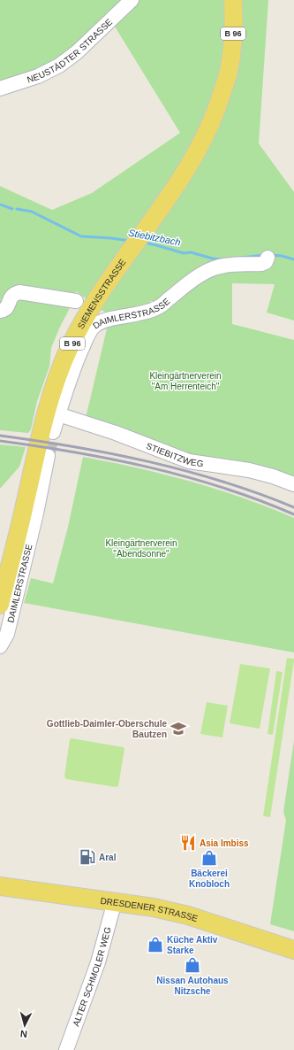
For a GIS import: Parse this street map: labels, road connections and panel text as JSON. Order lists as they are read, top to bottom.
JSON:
{
  "streets": {
    "main road": ["B 96", "SIEMENSSTRASSE", "DRESDENER STRASSE"],
    "street": [
      "NEUSTÄDTER STRASSE",
      "DAIMLERSTRASSE",
      "STIEBITZWEG",
      "ALTER SCHMOLER WEG"
    ]
  },
  "crossings": [
    ["DAIMLERSTRASSE", "STIEBITZWEG"],
    ["DRESDENER STRASSE", "ALTER SCHMOLER WEG"]
  ],
  "water": ["Stiebitzbach"],
  "parks": ["Kleingärtnerverein \"Am Herrenteich\"", "Kleingärtnerverein \"Abendsonne\""],
  "places": {
    "school or university": ["Gottlieb-Daimler-Oberschule Bautzen"],
    "restaurant": ["Asia Imbiss"],
    "fuel station": ["Aral"],
    "shop": ["Bäckerei Knobloch", "Küche Aktiv Starke", "Nissan Autohaus Nitzsche"]
  },
  "north": "bottom"
}
